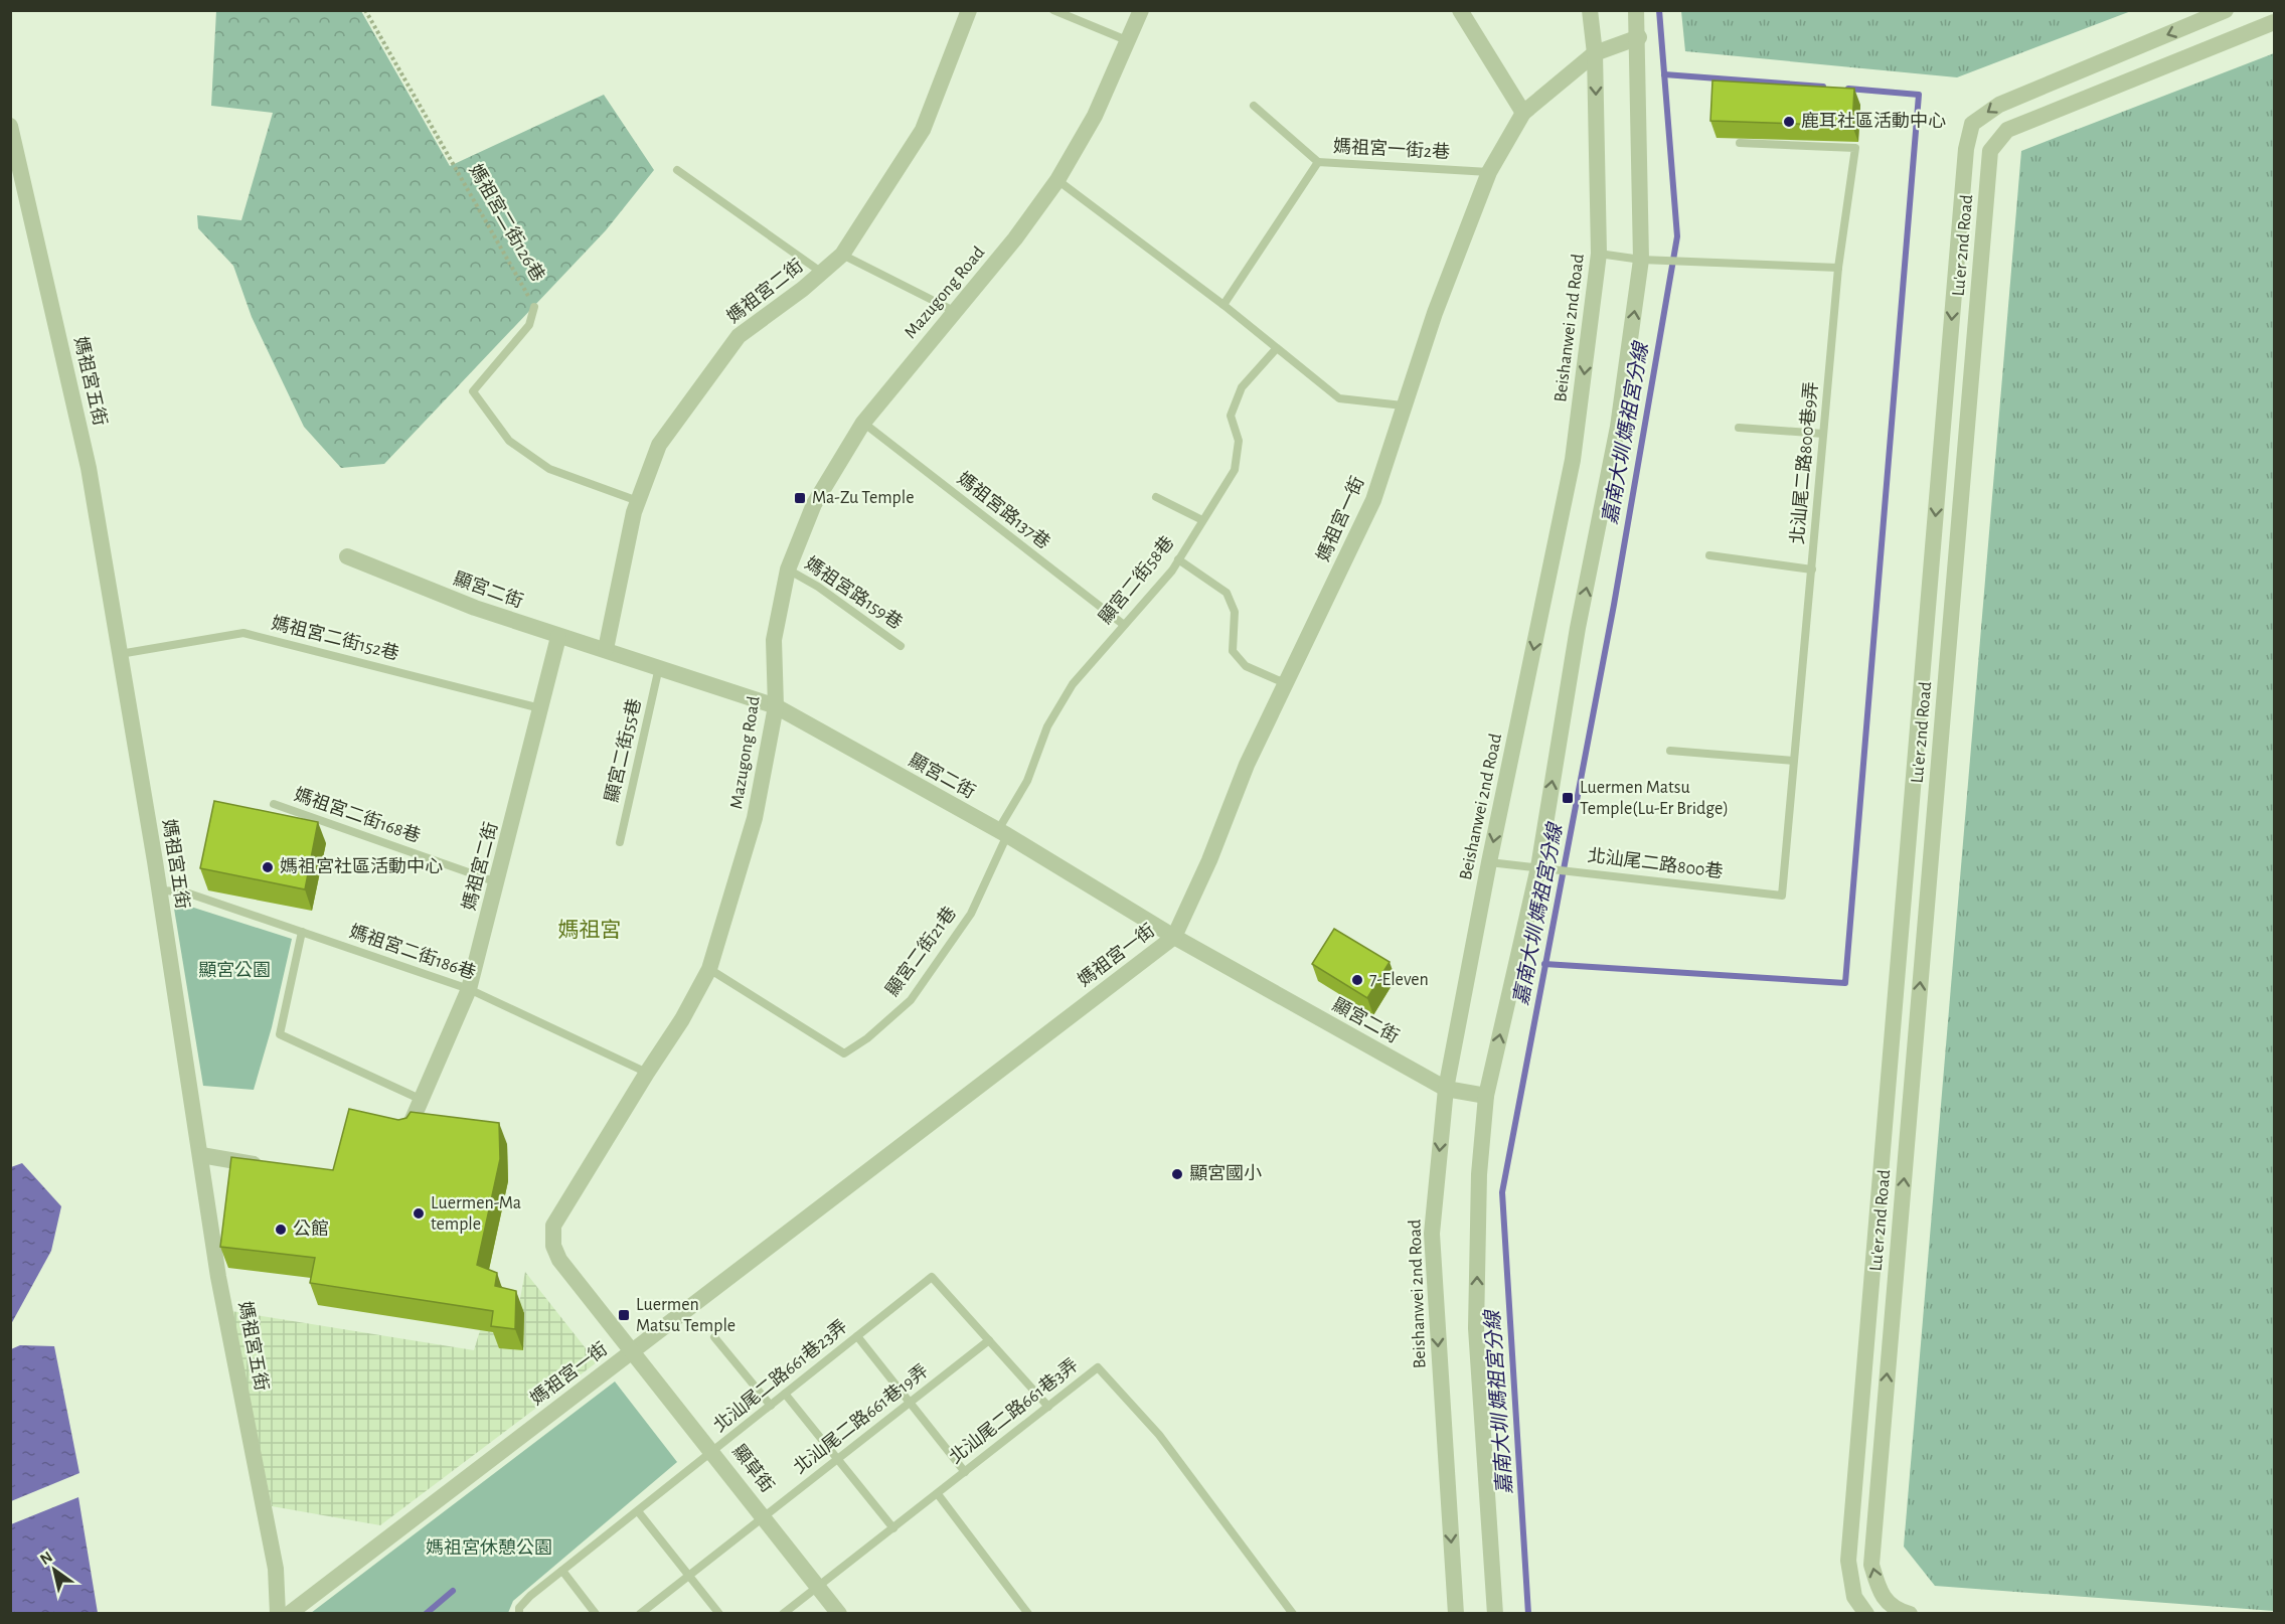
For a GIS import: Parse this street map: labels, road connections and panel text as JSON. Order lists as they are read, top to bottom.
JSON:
{
  "streets": {
    "street": [
      "Lu'er 2nd Road",
      "媽祖宮二街",
      "Mazugong Road",
      "Beishanwei 2nd Road",
      "媽祖宮五街",
      "媽祖宮一街",
      "顯宮二街",
      "顯草街"
    ],
    "lane": [
      "媽祖宮一街2巷",
      "媽祖宮二街126巷",
      "北汕尾二路800巷9弄",
      "媽祖宮路137巷",
      "顯宮二街58巷",
      "媽祖宮路159巷",
      "媽祖宮二街152巷",
      "顯宮二街55巷",
      "媽祖宮二街168巷",
      "北汕尾二路800巷",
      "顯宮二街21巷",
      "媽祖宮二街186巷",
      "北汕尾二路661巷23弄",
      "北汕尾二路661巷3弄",
      "北汕尾二路661巷19弄"
    ]
  },
  "crossings": [
    ["媽祖宮一街2巷", "媽祖宮一街"],
    ["媽祖宮二街126巷", "媽祖宮二街"],
    ["媽祖宮二街", "顯宮二街"],
    ["媽祖宮二街", "媽祖宮二街152巷"],
    ["媽祖宮二街", "媽祖宮二街168巷"],
    ["媽祖宮二街", "媽祖宮二街186巷"],
    ["Mazugong Road", "媽祖宮路137巷"],
    ["Mazugong Road", "媽祖宮一街"],
    ["Mazugong Road", "顯宮二街"],
    ["Mazugong Road", "媽祖宮路159巷"],
    ["Mazugong Road", "顯宮二街21巷"],
    ["Mazugong Road", "媽祖宮二街186巷"],
    ["Mazugong Road", "顯草街"],
    ["Beishanwei 2nd Road", "媽祖宮一街"],
    ["Beishanwei 2nd Road", "顯宮二街"],
    ["Beishanwei 2nd Road", "北汕尾二路800巷"],
    ["媽祖宮五街", "媽祖宮二街152巷"],
    ["媽祖宮五街", "媽祖宮二街186巷"],
    ["北汕尾二路800巷9弄", "北汕尾二路800巷"],
    ["媽祖宮路137巷", "顯宮二街58巷"],
    ["媽祖宮一街", "顯宮二街"],
    ["媽祖宮一街", "顯草街"],
    ["顯宮二街58巷", "顯宮二街"],
    ["顯宮二街58巷", "顯宮二街21巷"],
    ["顯宮二街", "顯宮二街55巷"],
    ["顯宮二街", "顯宮二街21巷"],
    ["北汕尾二路661巷23弄", "北汕尾二路661巷3弄"],
    ["北汕尾二路661巷23弄", "北汕尾二路661巷19弄"],
    ["北汕尾二路661巷23弄", "顯草街"],
    ["北汕尾二路661巷3弄", "顯草街"],
    ["北汕尾二路661巷19弄", "顯草街"]
  ],
  "districts": ["媽祖宮"],
  "water": ["嘉南大圳 媽祖宮分線"],
  "parks": ["顯宮公園", "媽祖宮休憩公園"],
  "places": {
    "other": [
      "鹿耳社區活動中心",
      "媽祖宮社區活動中心",
      "7-Eleven",
      "顯宮國小",
      "Luermen-Ma temple",
      "公館"
    ],
    "transit": ["Ma-Zu Temple", "Luermen Matsu Temple(Lu-Er Bridge)", "Luermen Matsu Temple"]
  },
  "north": "top left"
}
